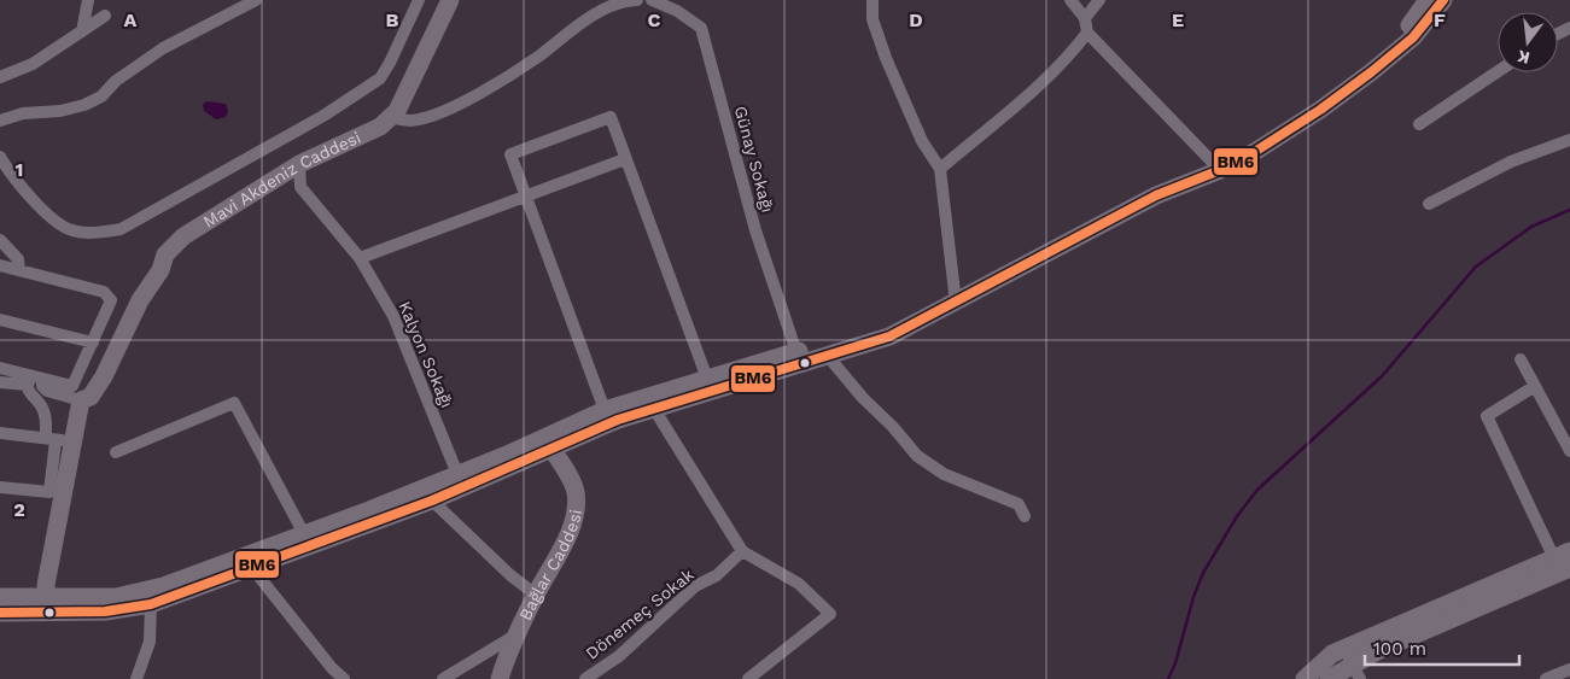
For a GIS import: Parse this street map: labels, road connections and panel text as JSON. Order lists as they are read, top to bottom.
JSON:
{
  "streets": {
    "main road": ["Mavi Akdeniz Caddesi", "Bağlar Caddesi"],
    "street": ["Günay Sokağı", "Kalyon Sokağı", "Dönemeç Sokak"]
  },
  "crossings": [
    ["Mavi Akdeniz Caddesi", "Kalyon Sokağı"]
  ],
  "lines": ["transit line BM6"],
  "scale_bar": "100 m",
  "north": "bottom",
  "grid": {
    "columns": [
      "A",
      "B",
      "C",
      "D",
      "E",
      "F"
    ],
    "rows": ["1", "2"]
  }
}
